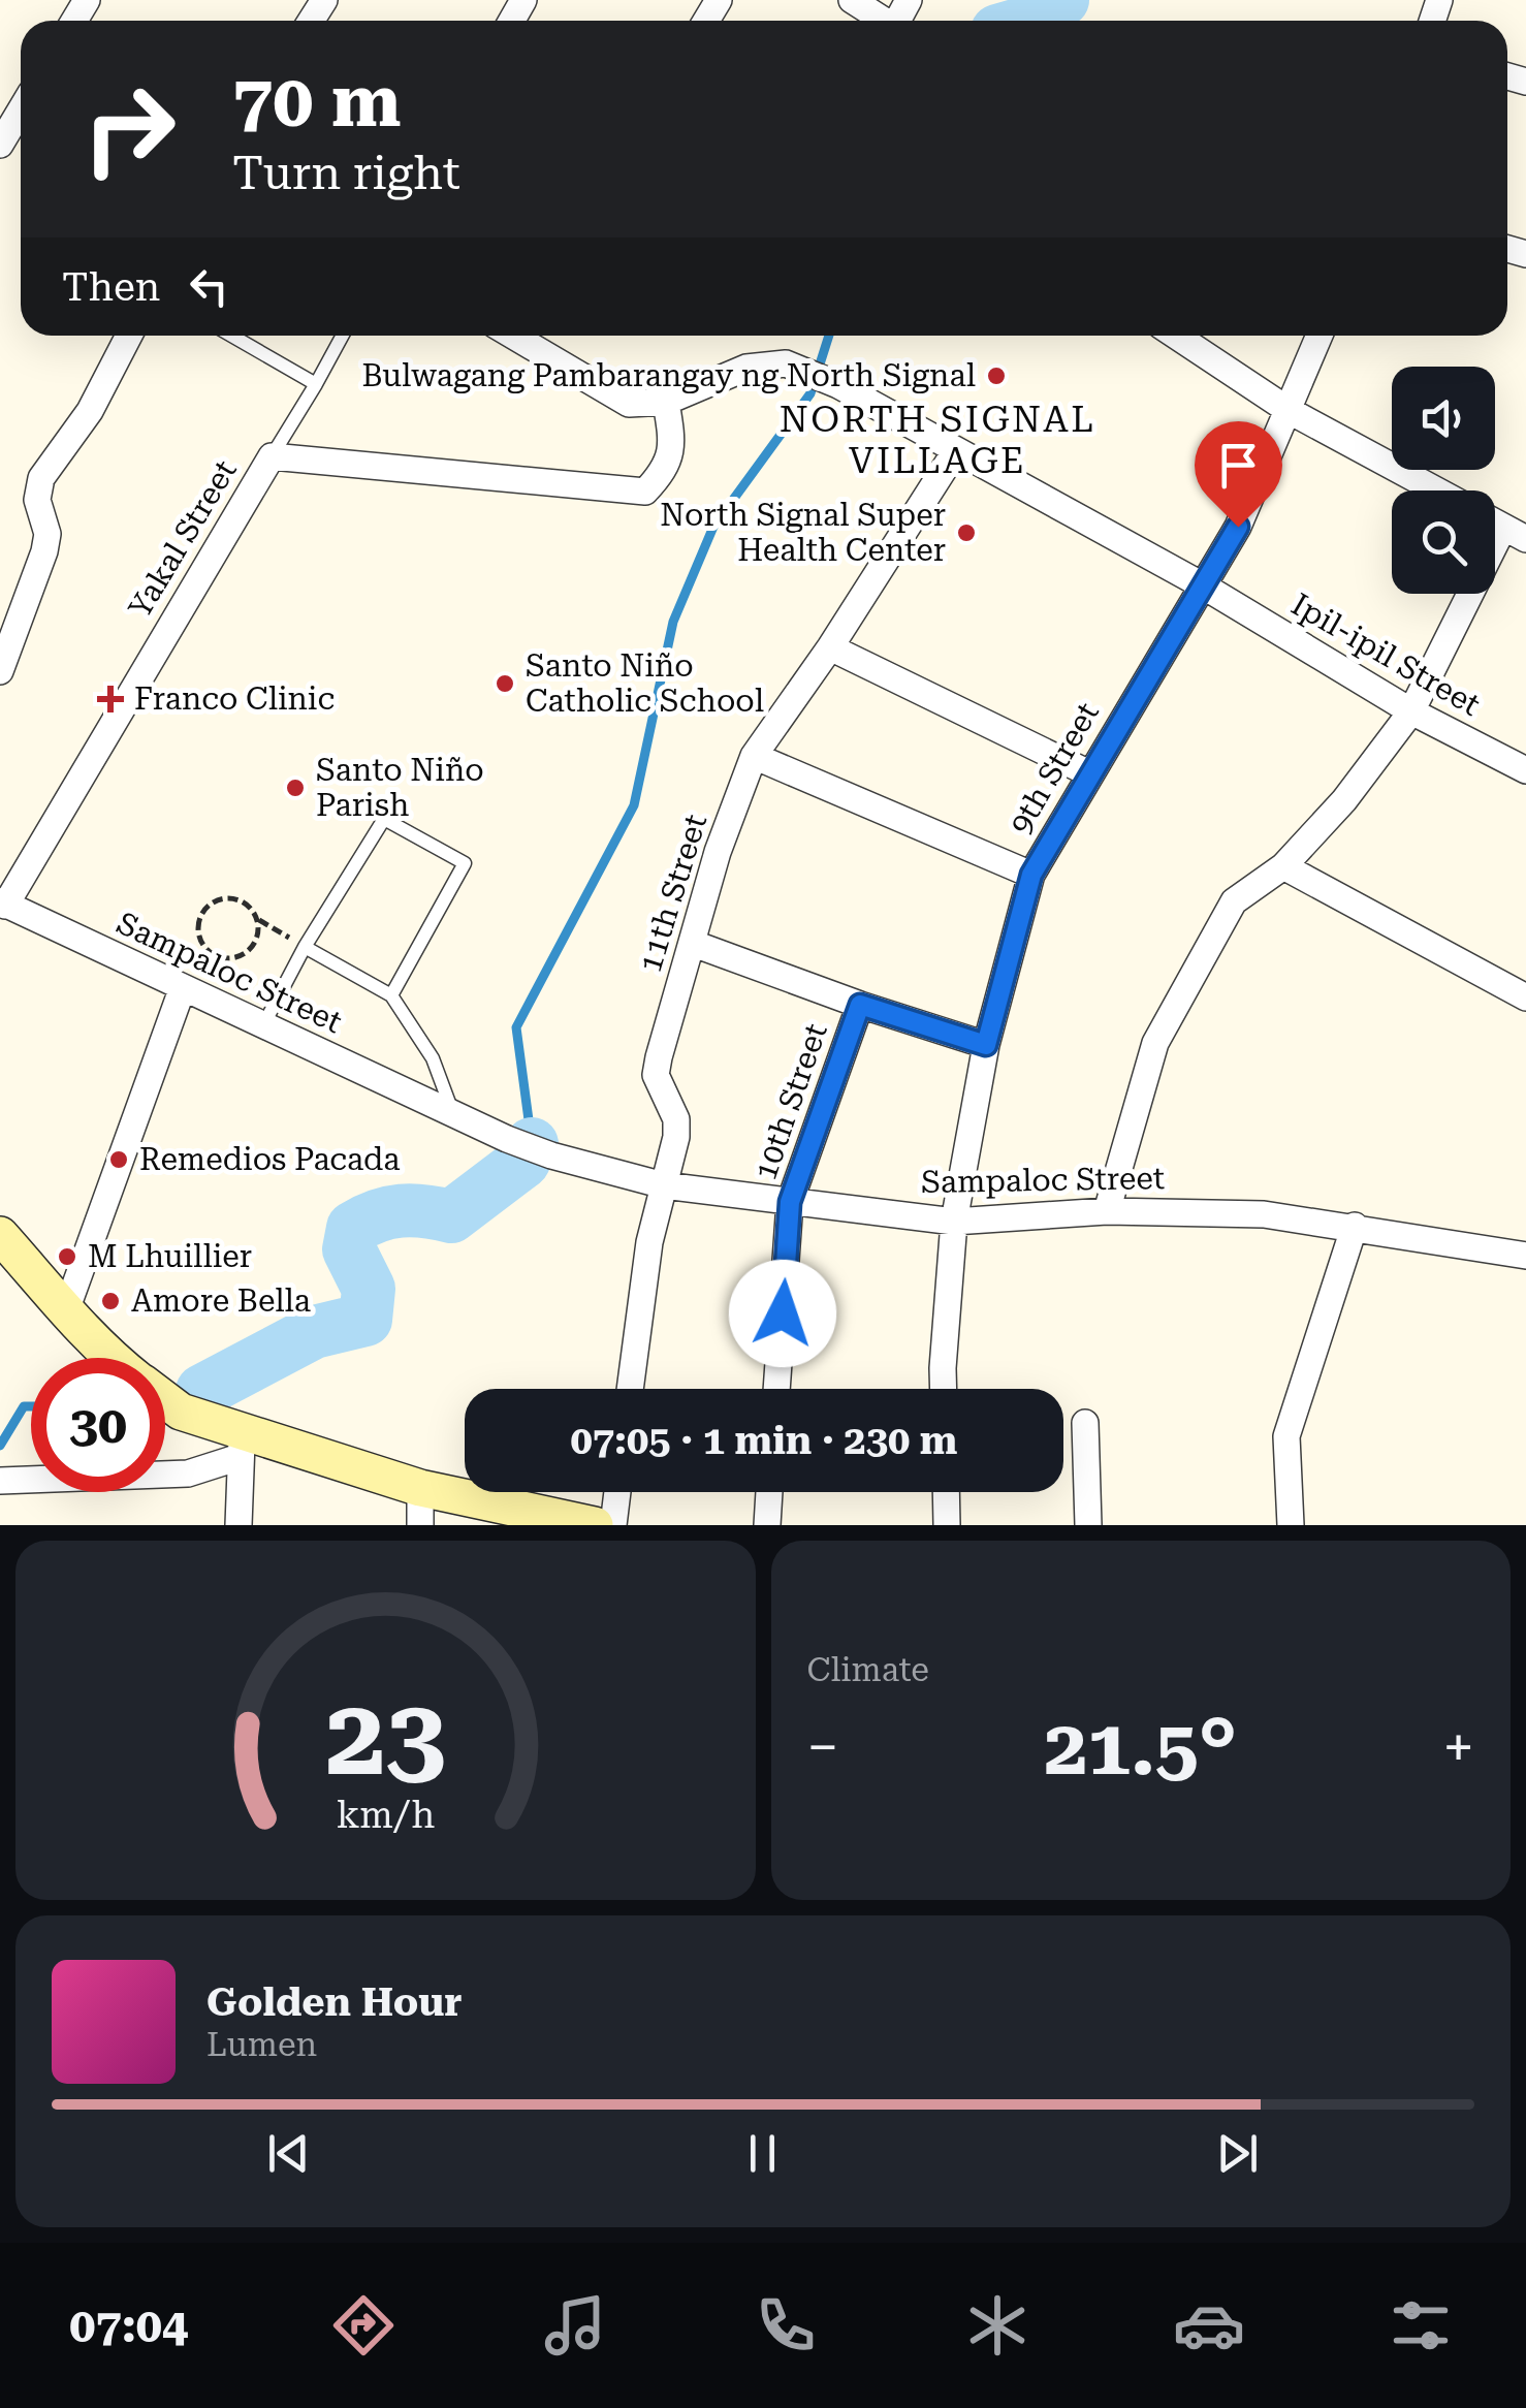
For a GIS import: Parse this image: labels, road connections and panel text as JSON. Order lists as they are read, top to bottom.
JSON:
{
  "streets": {
    "street": [
      "Yakal Street",
      "Ipil-ipil Street",
      "9th Street",
      "11th Street",
      "Sampaloc Street",
      "10th Street"
    ]
  },
  "crossings": [
    ["Yakal Street", "Ipil-ipil Street"],
    ["Yakal Street", "Sampaloc Street"],
    ["Ipil-ipil Street", "9th Street"],
    ["Ipil-ipil Street", "11th Street"],
    ["9th Street", "Sampaloc Street"],
    ["11th Street", "Sampaloc Street"],
    ["Sampaloc Street", "10th Street"]
  ],
  "districts": ["NORTH SIGNAL VILLAGE"],
  "places": {
    "other": [
      "Bulwagang Pambarangay ng North Signal",
      "North Signal Super Health Center",
      "Santo Niño Catholic School",
      "Santo Niño Parish",
      "Remedios Pacada",
      "M Lhuillier",
      "Amore Bella"
    ],
    "health": ["Franco Clinic"]
  },
  "page": {
    "turn": ["70 m", "Turn right"],
    "then": "Then",
    "limit": "30",
    "trip": "07:05 · 1 min · 230 m",
    "tile": "Climate",
    "heat": ["−", "21.5°", "+"],
    "song": ["Golden Hour", "Lumen"],
    "tabs": "07:04",
    "gauge": ["23", "km/h"]
  }
}
